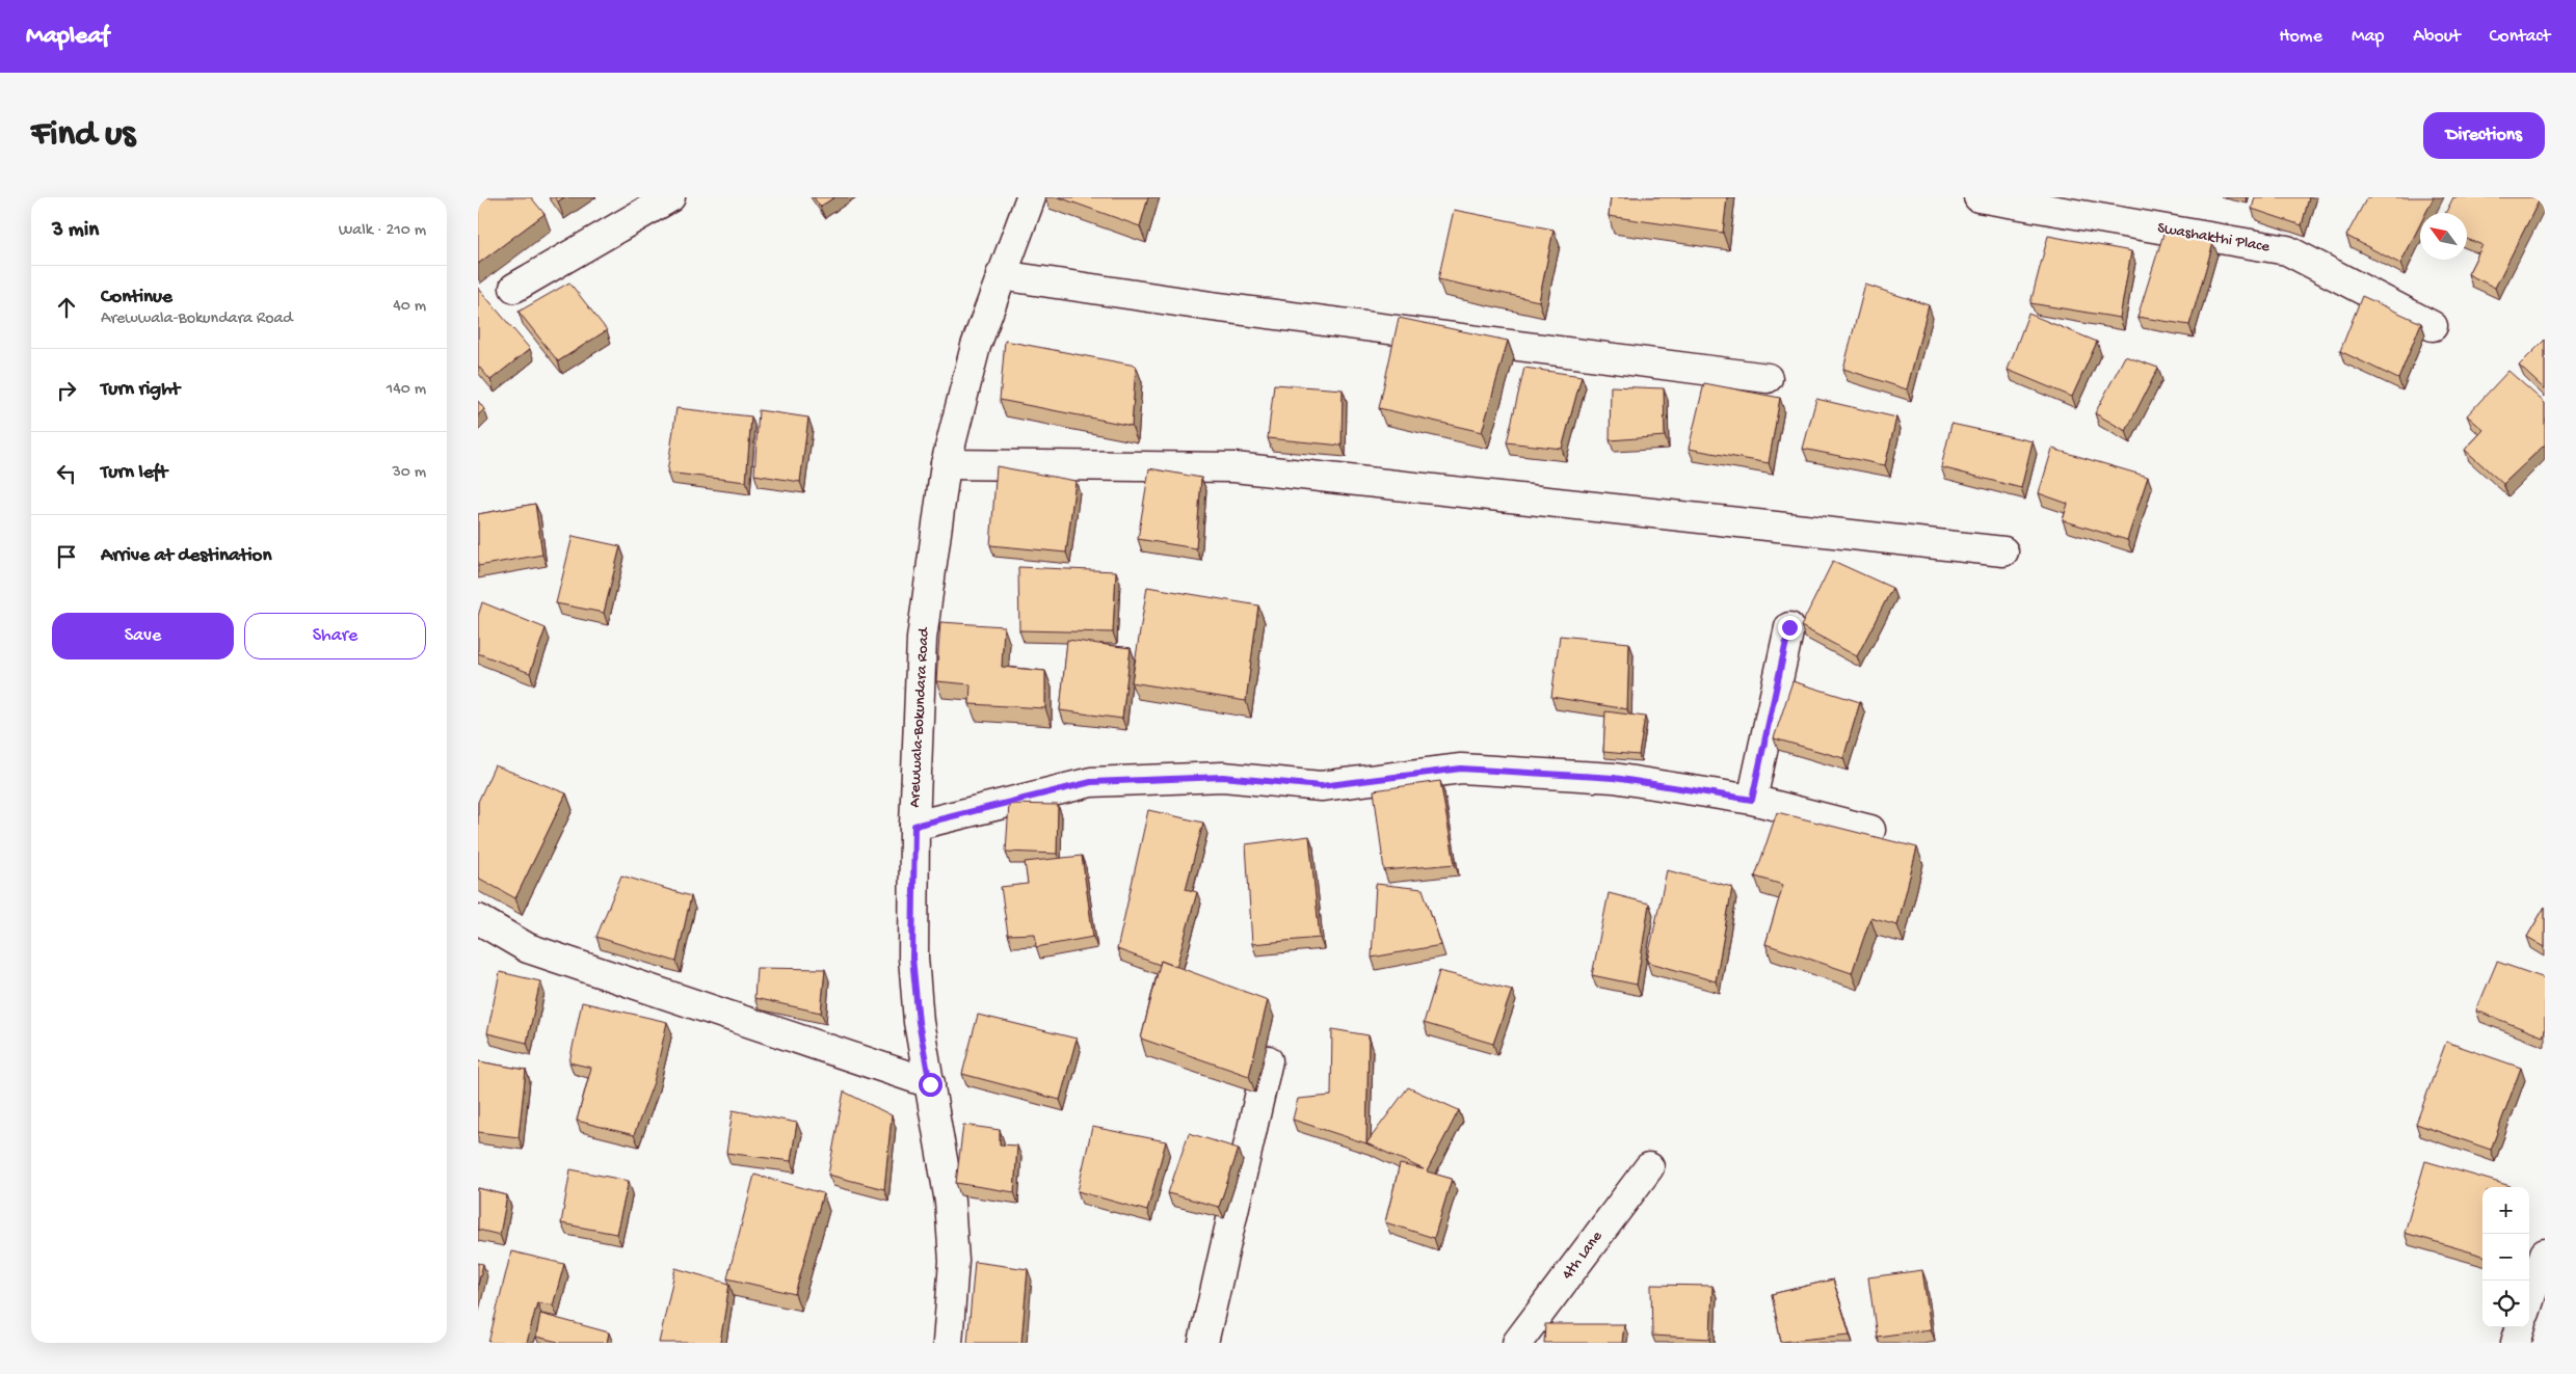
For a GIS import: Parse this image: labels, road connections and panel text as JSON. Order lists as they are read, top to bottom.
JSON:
{
  "streets": {
    "street": ["Swashakthi Place", "Arewwala-Bokundara Road", "4th Lane"]
  },
  "north": "top left",
  "page": {
    "header": "Mapleaf",
    "nav": [
      "Home",
      "Map",
      "About",
      "Contact"
    ],
    "buttons": [
      "Directions",
      ["Save", "Share"]
    ],
    "title": "Find us",
    "heading": ["3 min", "Walk · 210 m"],
    "list": [
      ["Continue", "Arewwala-Bokundara Road", "40 m"],
      ["Turn right", "140 m"],
      ["Turn left", "30 m"],
      "Arrive at destination"
    ],
    "map_buttons": ["+", "−"]
  }
}
